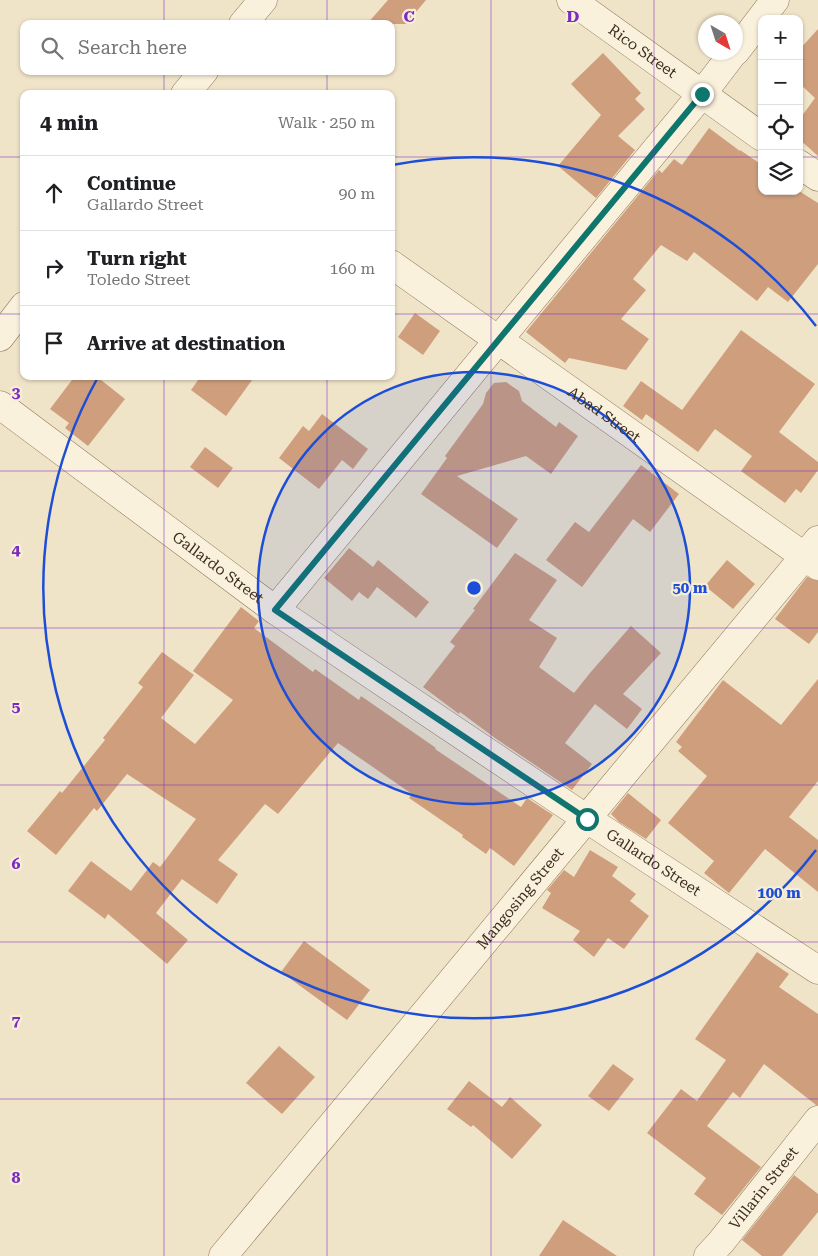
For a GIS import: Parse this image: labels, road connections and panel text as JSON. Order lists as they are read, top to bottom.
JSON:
{
  "streets": {
    "street": [
      "Rico Street",
      "Abad Street",
      "Gallardo Street",
      "Mangosing Street",
      "Villarin Street"
    ]
  },
  "crossings": [
    ["Abad Street", "Mangosing Street"],
    ["Gallardo Street", "Mangosing Street"]
  ],
  "north": "bottom right",
  "page": {
    "map_buttons": ["+", "−"],
    "search": "Search here",
    "heading": ["4 min", "Walk · 250 m"],
    "list": [
      ["Continue", "Gallardo Street", "90 m"],
      ["Turn right", "Toledo Street", "160 m"],
      "Arrive at destination"
    ]
  },
  "grid": {
    "columns": ["C", "D"],
    "rows": [
      "3",
      "4",
      "5",
      "6",
      "7",
      "8"
    ]
  },
  "rings": ["50 m", "100 m"]
}
